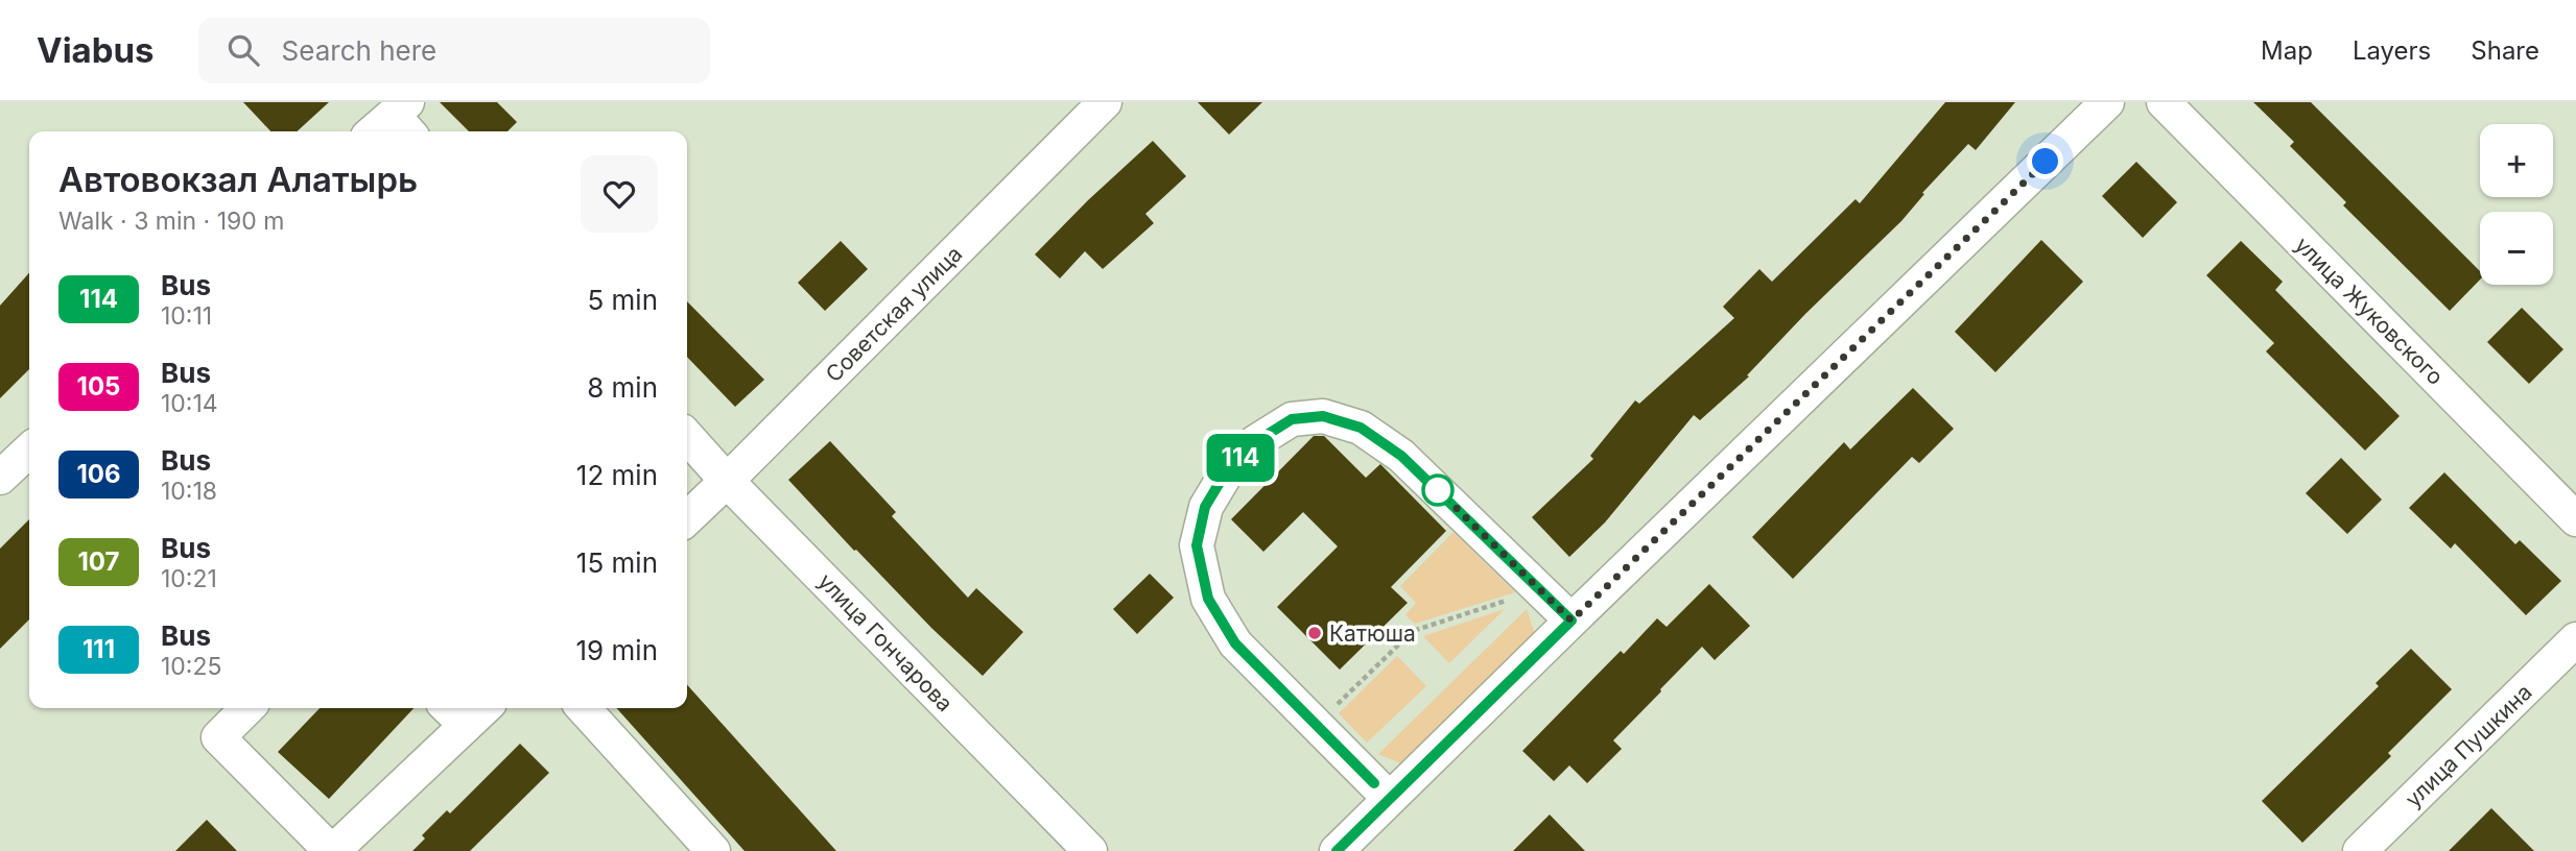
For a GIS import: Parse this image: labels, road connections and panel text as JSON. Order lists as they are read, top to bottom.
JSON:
{
  "streets": {
    "street": [
      "улица Жуковского",
      "Советская улица",
      "улица Гончарова",
      "улица Пушкина"
    ]
  },
  "crossings": [
    ["Советская улица", "улица Гончарова"]
  ],
  "places": ["Катюша"],
  "lines": ["bus line 114"],
  "page": {
    "header": "Viabus",
    "search": "Search here",
    "nav": ["Map", "Layers", "Share"],
    "on_map": "114",
    "map_buttons": ["+", "−"],
    "heading": ["Автовокзал Алатырь", "Walk · 3 min · 190 m"],
    "list": [
      {
        "mark": "114",
        "name": "Bus",
        "note": "10:11",
        "value": "5 min"
      },
      {
        "mark": "105",
        "name": "Bus",
        "note": "10:14",
        "value": "8 min"
      },
      {
        "mark": "106",
        "name": "Bus",
        "note": "10:18",
        "value": "12 min"
      },
      {
        "mark": "107",
        "name": "Bus",
        "note": "10:21",
        "value": "15 min"
      },
      {
        "mark": "111",
        "name": "Bus",
        "note": "10:25",
        "value": "19 min"
      }
    ]
  }
}
